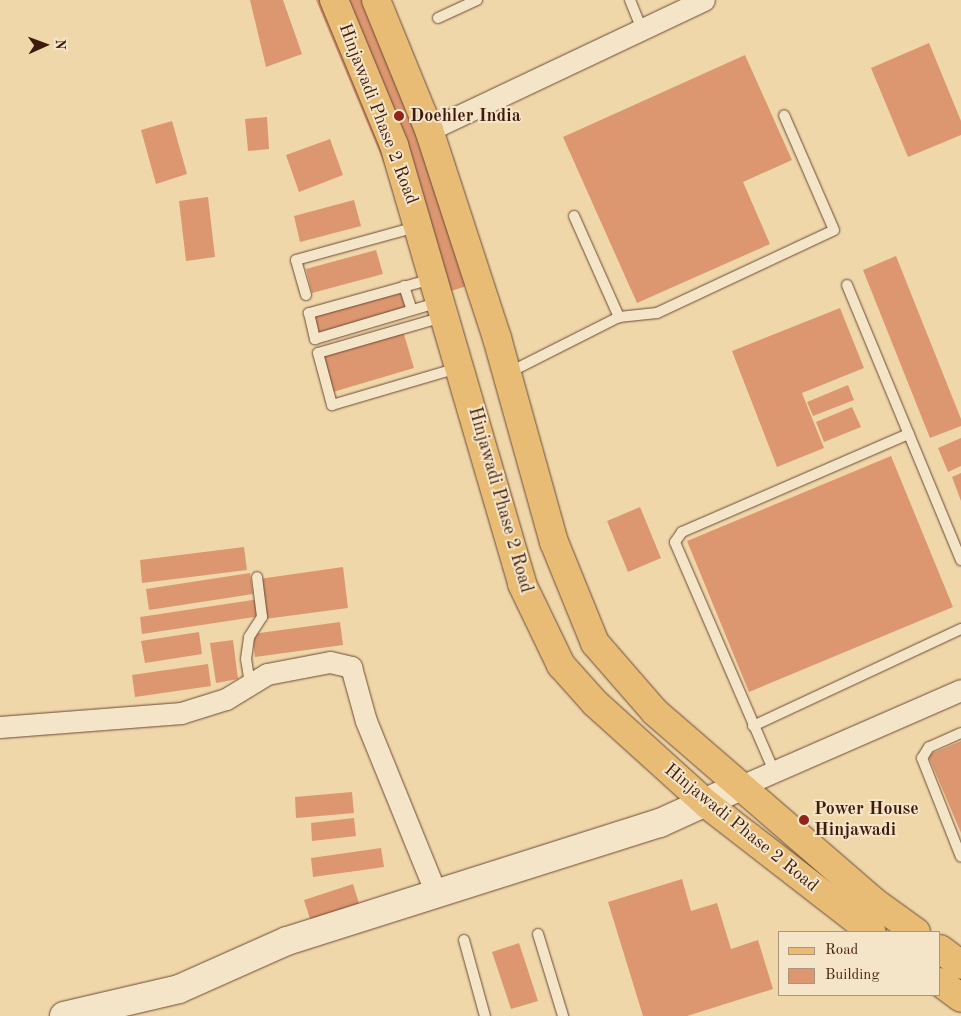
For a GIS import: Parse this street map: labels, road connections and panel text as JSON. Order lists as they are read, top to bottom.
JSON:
{
  "streets": {
    "main road": ["Hinjawadi Phase 2 Road"]
  },
  "places": ["Doehler India", "Power House Hinjawadi"],
  "legend": ["Road", "Building"],
  "north": "right"
}
